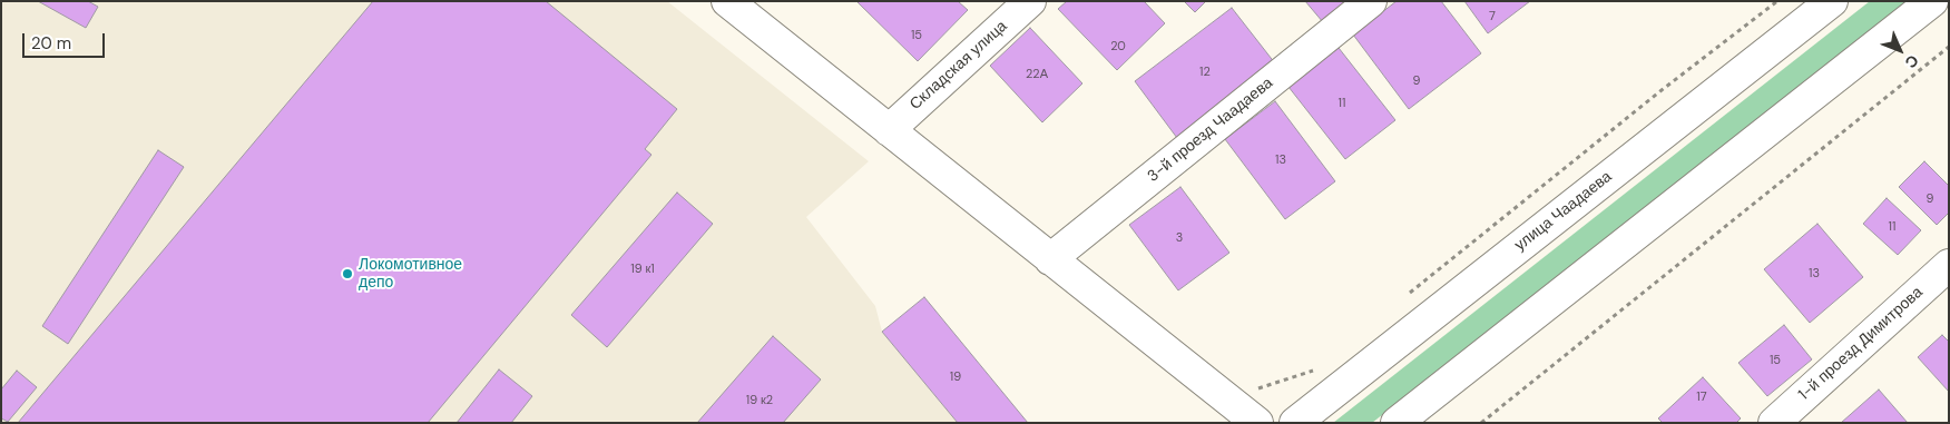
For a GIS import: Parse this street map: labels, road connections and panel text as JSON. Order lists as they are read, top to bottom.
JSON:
{
  "streets": {
    "street": [
      "Складская улица",
      "3-й проезд Чаадаева",
      "улица Чаадаева",
      "1-й проезд Димитрова"
    ]
  },
  "places": ["Локомотивное депо"],
  "house_numbers": [
    "7",
    "15",
    "20",
    "12",
    "22А",
    "9",
    "11",
    "13",
    "9",
    "11",
    "3",
    "19 к1",
    "13",
    "15",
    "19",
    "17",
    "19 к2"
  ],
  "scale_bar": "20 m",
  "north": "bottom right"
}
